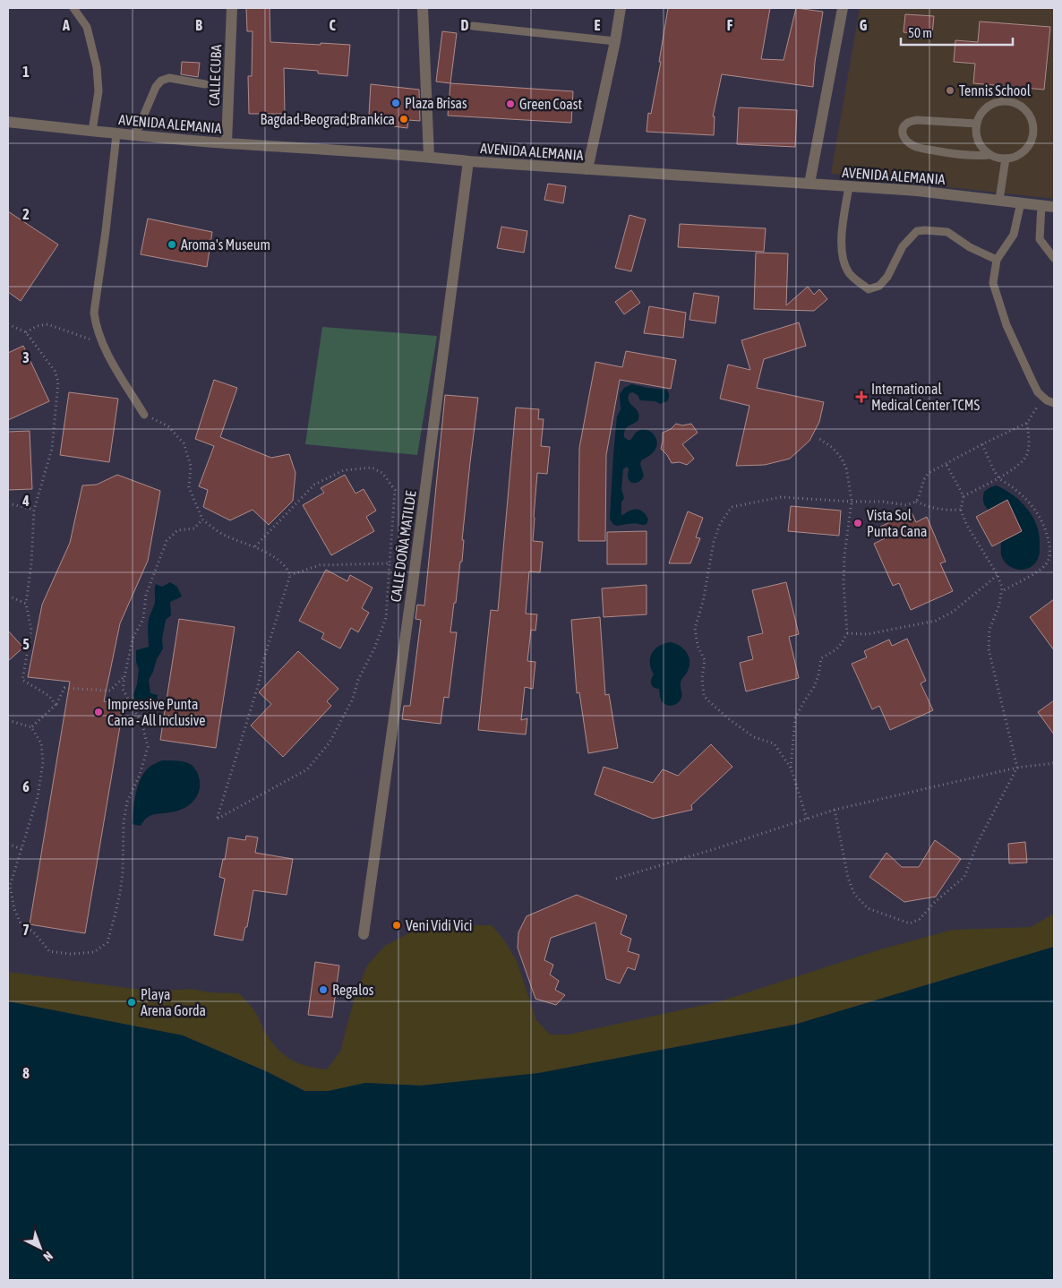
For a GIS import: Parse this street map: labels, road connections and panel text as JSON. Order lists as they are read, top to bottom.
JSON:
{
  "streets": {
    "street": ["CALLE CUBA", "AVENIDA ALEMANIA", "CALLE DOÑA MATILDE"]
  },
  "crossings": [
    ["CALLE CUBA", "AVENIDA ALEMANIA"],
    ["AVENIDA ALEMANIA", "CALLE DOÑA MATILDE"]
  ],
  "places": {
    "other": [
      "Tennis School",
      "Plaza Brisas",
      "Green Coast",
      "Bagdad-Beograd;Brankica",
      "Aroma's Museum",
      "Vista Sol Punta Cana",
      "Impressive Punta Cana - All Inclusive",
      "Veni Vidi Vici",
      "Regalos",
      "Playa Arena Gorda"
    ],
    "health": ["International Medical Center TCMS"]
  },
  "scale_bar": "50 m",
  "north": "bottom right",
  "grid": {
    "columns": [
      "A",
      "B",
      "C",
      "D",
      "E",
      "F",
      "G"
    ],
    "rows": [
      "1",
      "2",
      "3",
      "4",
      "5",
      "6",
      "7",
      "8"
    ]
  }
}
